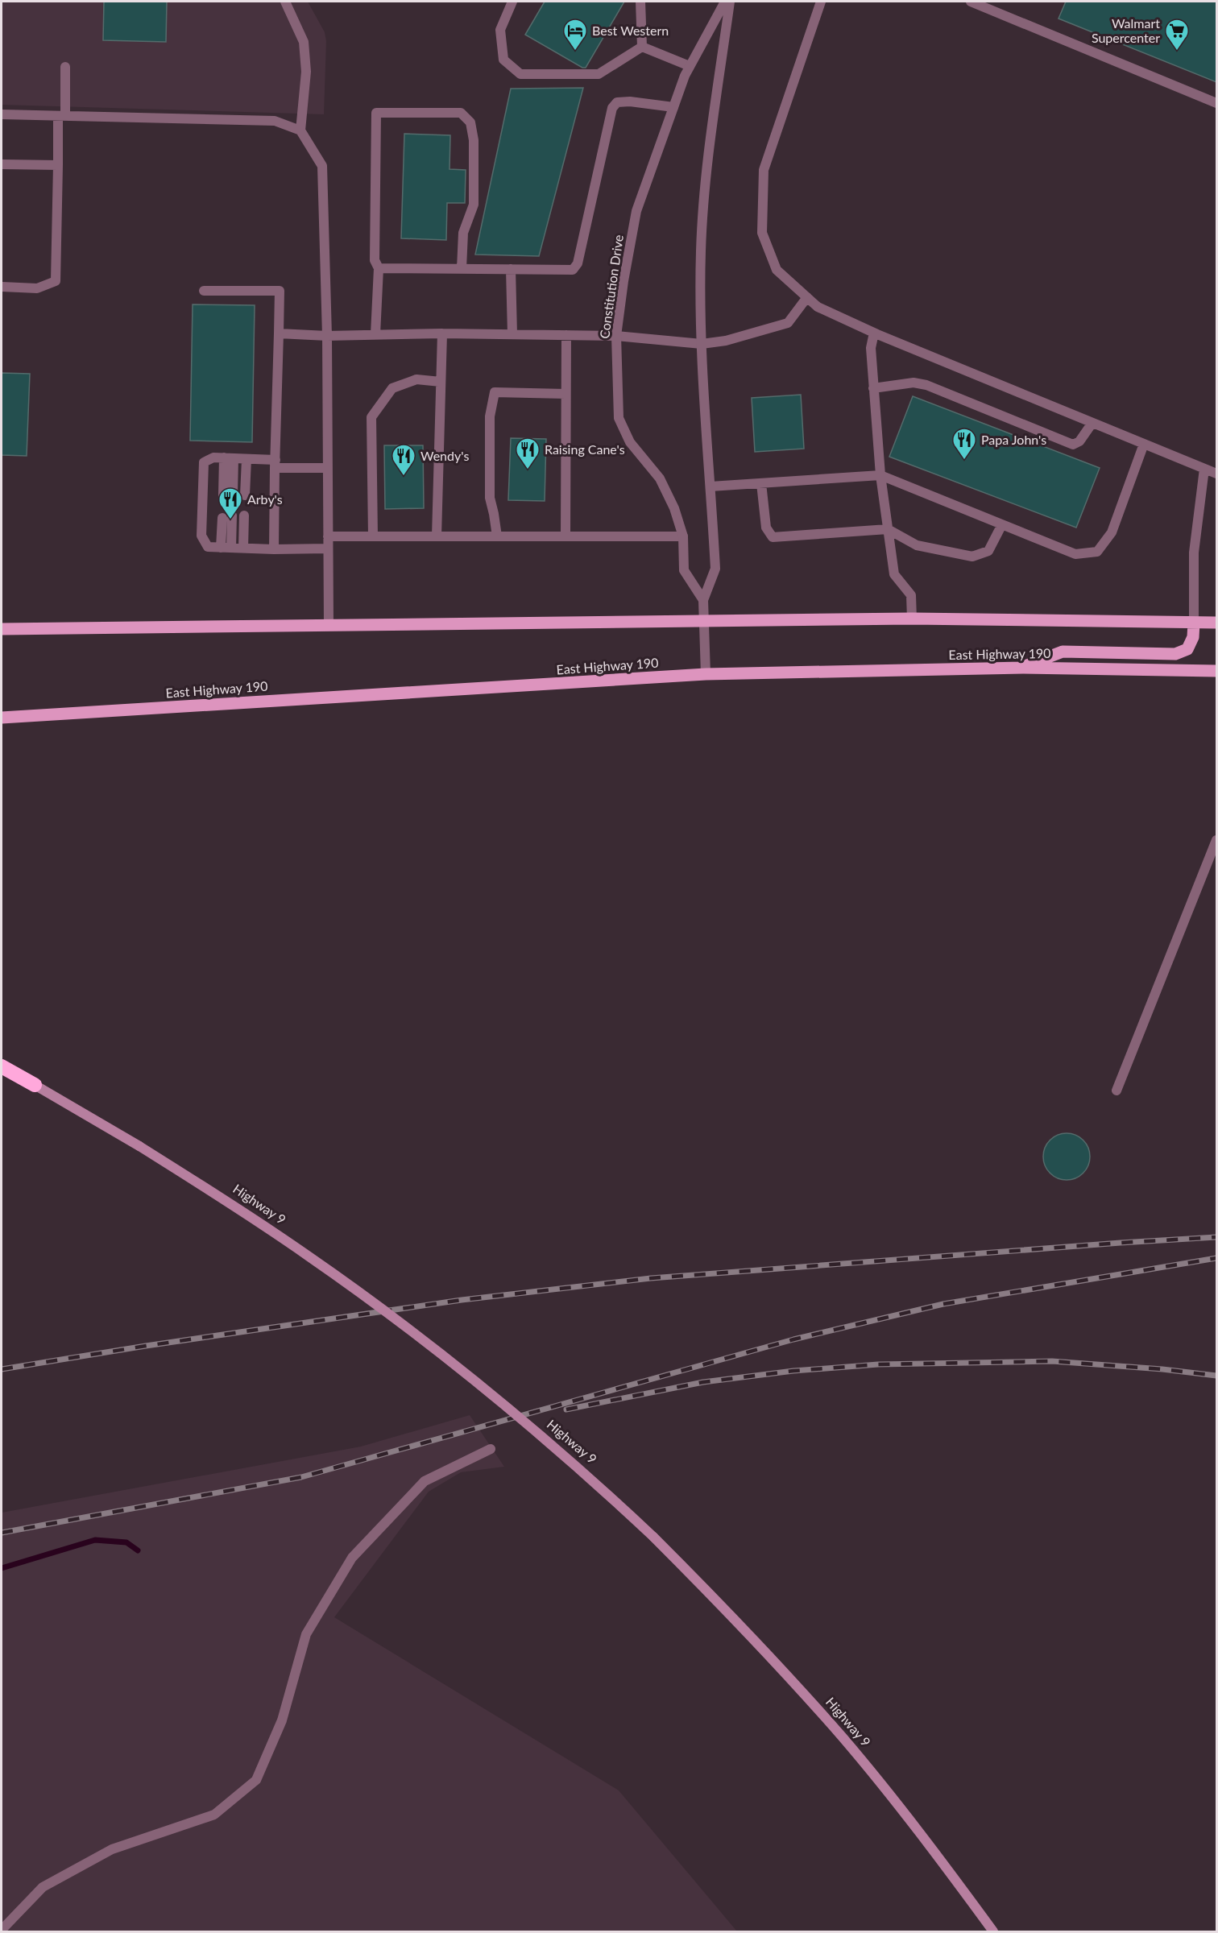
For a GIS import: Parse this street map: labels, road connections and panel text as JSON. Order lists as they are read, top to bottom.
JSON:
{
  "streets": {
    "highway": ["Highway 9"],
    "main road": ["East Highway 190"],
    "street": ["Constitution Drive"]
  },
  "places": {
    "hotel": ["Best Western"],
    "supermarket": ["Walmart Supercenter"],
    "restaurant": [
      "Papa John's",
      "Raising Cane's",
      "Wendy's",
      "Arby's"
    ]
  }
}
